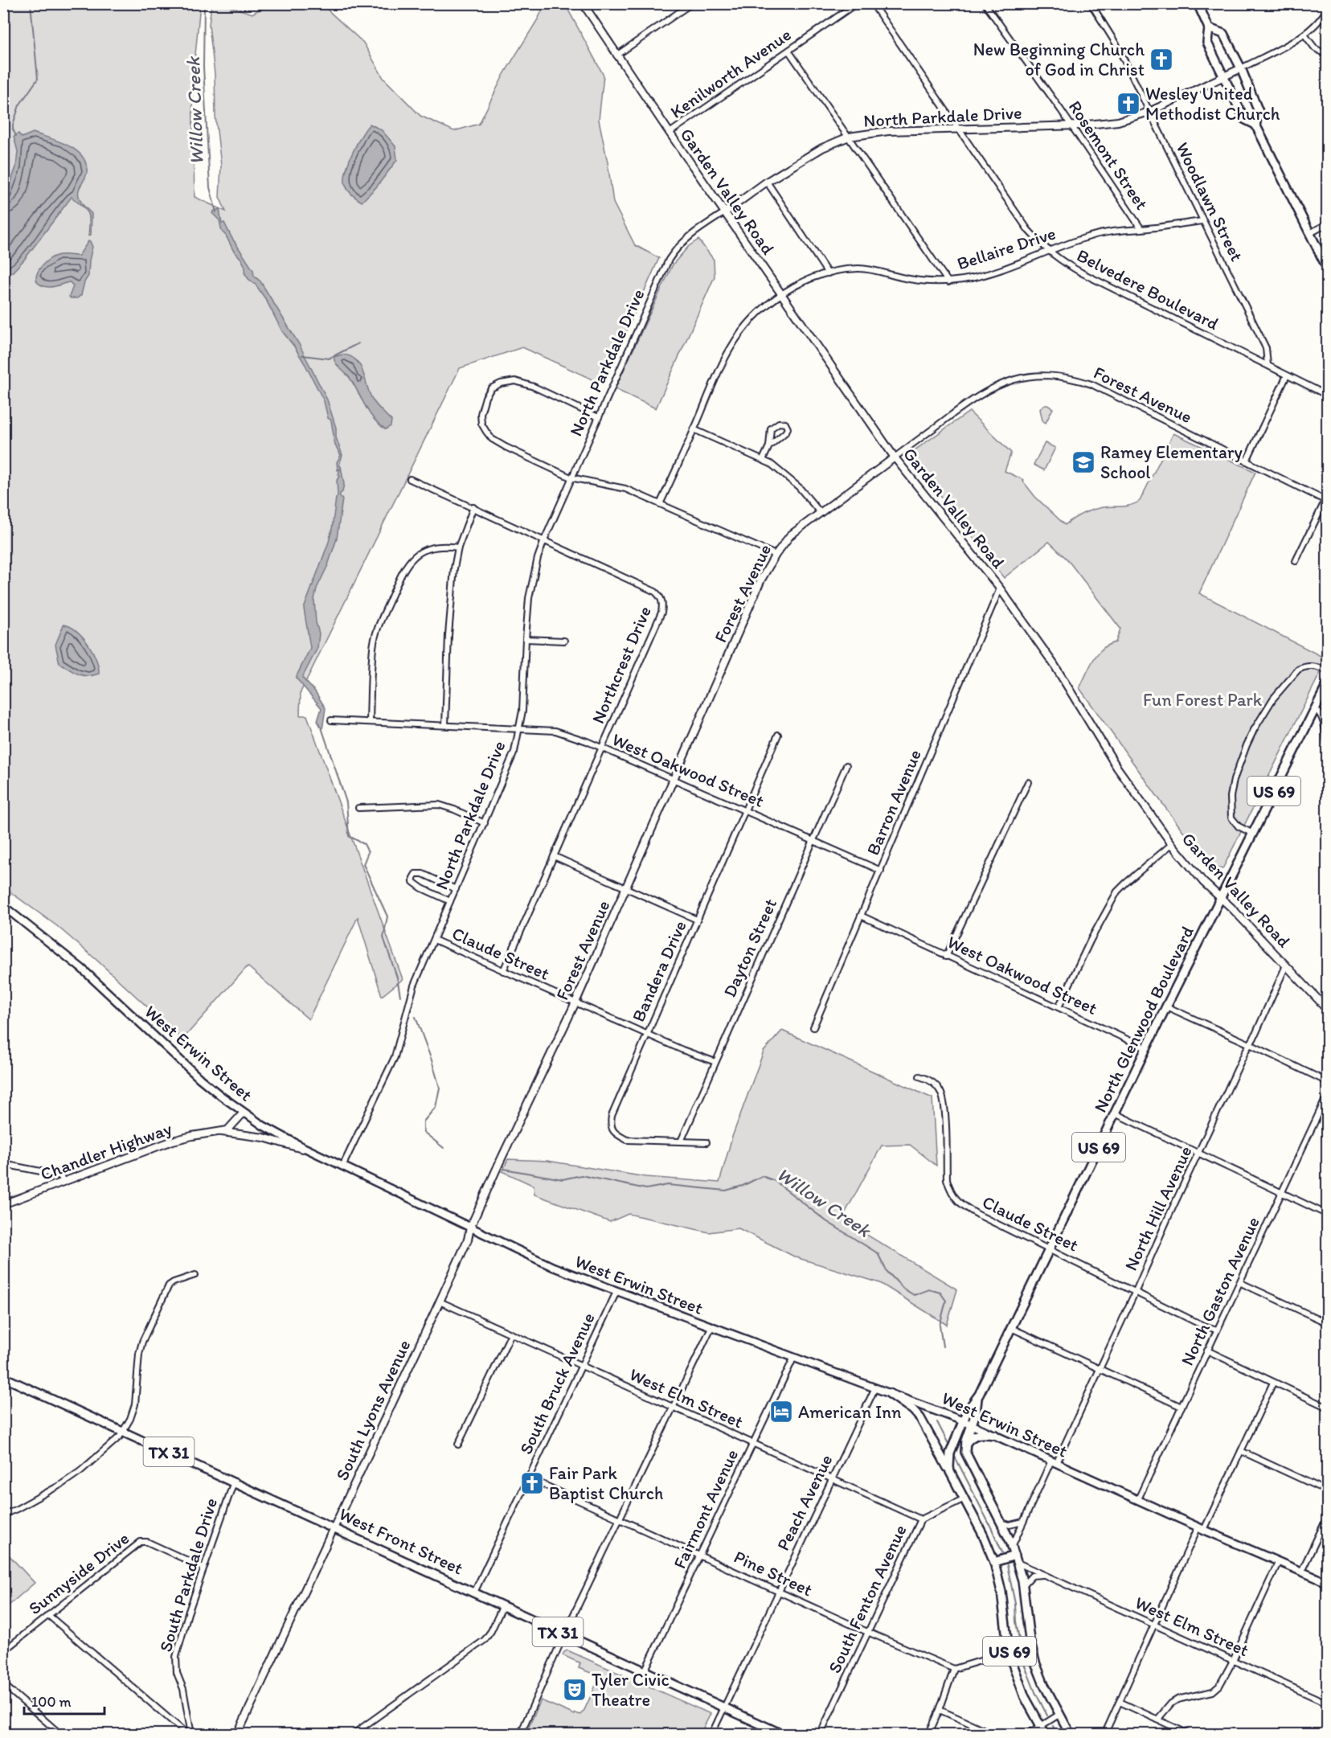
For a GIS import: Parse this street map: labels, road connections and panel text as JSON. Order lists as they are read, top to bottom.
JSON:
{
  "streets": {
    "main road": [
      "US 69",
      "North Glenwood Boulevard",
      "West Erwin Street",
      "TX 31",
      "West Front Street"
    ],
    "street": [
      "Kenilworth Avenue",
      "North Parkdale Drive",
      "Rosemont Street",
      "Garden Valley Road",
      "Woodlawn Street",
      "Bellaire Drive",
      "Belvedere Boulevard",
      "Forest Avenue",
      "Northcrest Drive",
      "West Oakwood Street",
      "Barron Avenue",
      "Dayton Street",
      "Claude Street",
      "Bandera Drive",
      "Chandler Highway",
      "North Hill Avenue",
      "North Gaston Avenue",
      "South Bruck Avenue",
      "West Elm Street",
      "South Lyons Avenue",
      "Peach Avenue",
      "Fairmont Avenue",
      "Sunnyside Drive",
      "Pine Street",
      "South Parkdale Drive",
      "South Fenton Avenue"
    ]
  },
  "crossings": [
    ["Kenilworth Avenue", "Garden Valley Road"],
    ["North Parkdale Drive", "Rosemont Street"],
    ["North Parkdale Drive", "Garden Valley Road"],
    ["North Parkdale Drive", "Woodlawn Street"],
    ["North Parkdale Drive", "Belvedere Boulevard"],
    ["North Parkdale Drive", "Northcrest Drive"],
    ["North Parkdale Drive", "West Oakwood Street"],
    ["North Parkdale Drive", "Claude Street"],
    ["North Parkdale Drive", "West Erwin Street"],
    ["Rosemont Street", "Bellaire Drive"],
    ["Garden Valley Road", "Bellaire Drive"],
    ["Garden Valley Road", "Forest Avenue"],
    ["Garden Valley Road", "Barron Avenue"],
    ["Garden Valley Road", "North Glenwood Boulevard"],
    ["Garden Valley Road", "North Hill Avenue"],
    ["Woodlawn Street", "Bellaire Drive"],
    ["Woodlawn Street", "Belvedere Boulevard"],
    ["Bellaire Drive", "Belvedere Boulevard"],
    ["Forest Avenue", "West Oakwood Street"],
    ["Forest Avenue", "Claude Street"],
    ["Forest Avenue", "West Erwin Street"],
    ["Forest Avenue", "South Lyons Avenue"],
    ["Northcrest Drive", "West Oakwood Street"],
    ["Northcrest Drive", "Claude Street"],
    ["West Oakwood Street", "Barron Avenue"],
    ["West Oakwood Street", "Dayton Street"],
    ["West Oakwood Street", "Bandera Drive"],
    ["West Oakwood Street", "North Glenwood Boulevard"],
    ["US 69", "North Glenwood Boulevard"],
    ["US 69", "West Erwin Street"],
    ["US 69", "North Hill Avenue"],
    ["US 69", "West Elm Street"],
    ["US 69", "South Fenton Avenue"],
    ["Dayton Street", "Claude Street"],
    ["Dayton Street", "Bandera Drive"],
    ["Claude Street", "Bandera Drive"],
    ["Claude Street", "North Glenwood Boulevard"],
    ["Claude Street", "North Hill Avenue"],
    ["Claude Street", "North Gaston Avenue"],
    ["North Glenwood Boulevard", "West Erwin Street"],
    ["West Erwin Street", "Chandler Highway"],
    ["West Erwin Street", "North Hill Avenue"],
    ["West Erwin Street", "North Gaston Avenue"],
    ["West Erwin Street", "South Bruck Avenue"],
    ["West Erwin Street", "South Lyons Avenue"],
    ["West Erwin Street", "Peach Avenue"],
    ["West Erwin Street", "Fairmont Avenue"],
    ["South Bruck Avenue", "West Elm Street"],
    ["South Bruck Avenue", "West Front Street"],
    ["South Bruck Avenue", "Pine Street"],
    ["West Elm Street", "South Lyons Avenue"],
    ["West Elm Street", "Peach Avenue"],
    ["West Elm Street", "Fairmont Avenue"],
    ["West Elm Street", "South Fenton Avenue"],
    ["South Lyons Avenue", "West Front Street"],
    ["Peach Avenue", "West Front Street"],
    ["Peach Avenue", "Pine Street"],
    ["Fairmont Avenue", "West Front Street"],
    ["Fairmont Avenue", "Pine Street"],
    ["West Front Street", "South Parkdale Drive"],
    ["Sunnyside Drive", "South Parkdale Drive"],
    ["Pine Street", "South Fenton Avenue"]
  ],
  "water": ["Willow Creek"],
  "parks": ["Fun Forest Park"],
  "places": {
    "church": ["New Beginning Church of God in Christ", "Wesley United Methodist Church", "Fair Park Baptist Church"],
    "school or university": ["Ramey Elementary School"],
    "hotel": ["American Inn"],
    "theatre": ["Tyler Civic Theatre"]
  },
  "scale_bar": "100 m"
}
